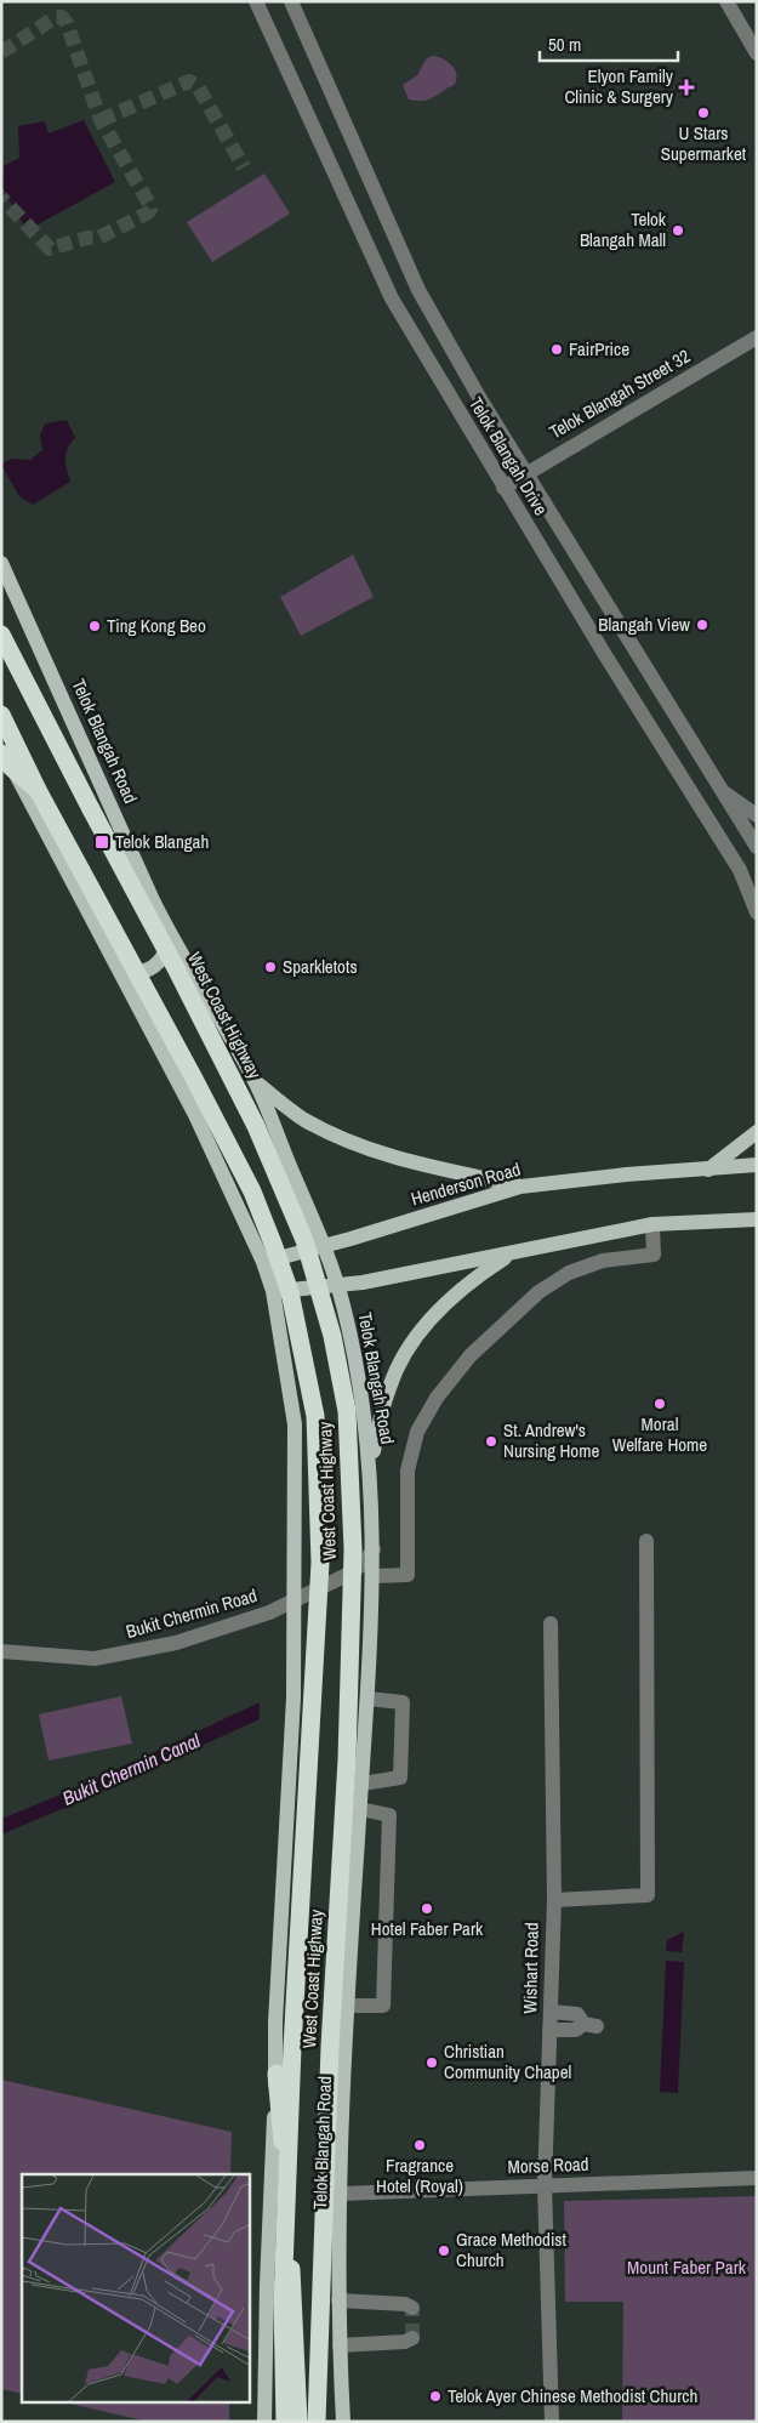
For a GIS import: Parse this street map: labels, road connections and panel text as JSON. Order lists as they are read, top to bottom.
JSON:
{
  "streets": {
    "highway": ["West Coast Highway"],
    "main road": ["Telok Blangah Road", "Henderson Road"],
    "street": [
      "Telok Blangah Street 32",
      "Telok Blangah Drive",
      "Bukit Chermin Road",
      "Wishart Road",
      "Morse Road"
    ]
  },
  "crossings": [
    ["Telok Blangah Street 32", "Telok Blangah Drive"],
    ["Telok Blangah Road", "Henderson Road"],
    ["Telok Blangah Road", "Bukit Chermin Road"],
    ["Telok Blangah Road", "Morse Road"],
    ["Wishart Road", "Morse Road"]
  ],
  "water": ["Bukit Chermin Canal"],
  "parks": ["Mount Faber Park"],
  "places": {
    "health": ["Elyon Family Clinic & Surgery"],
    "other": [
      "U Stars Supermarket",
      "Telok Blangah Mall",
      "FairPrice",
      "Blangah View",
      "Ting Kong Beo",
      "Sparkletots",
      "Moral Welfare Home",
      "St. Andrew's Nursing Home",
      "Hotel Faber Park",
      "Christian Community Chapel",
      "Fragrance Hotel (Royal)",
      "Grace Methodist Church",
      "Telok Ayer Chinese Methodist Church"
    ],
    "transit": ["Telok Blangah"]
  },
  "scale_bar": "50 m"
}
